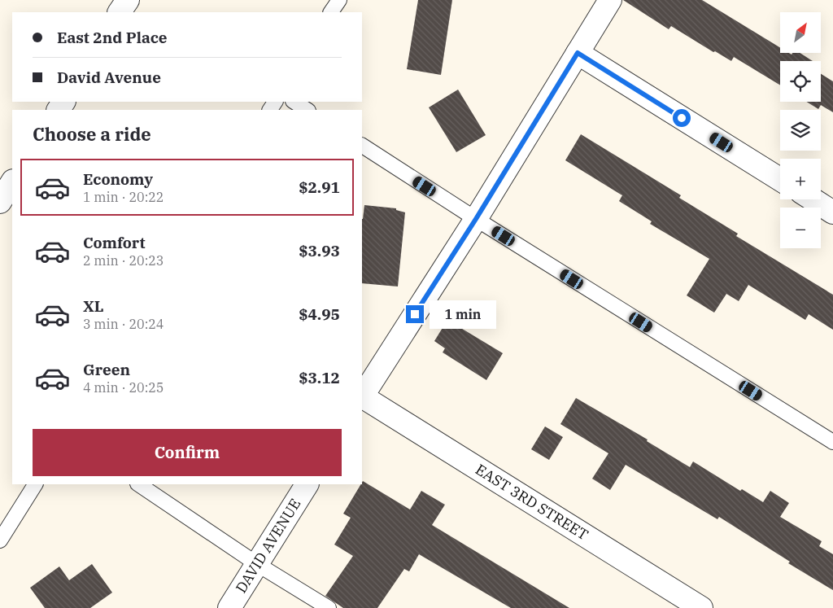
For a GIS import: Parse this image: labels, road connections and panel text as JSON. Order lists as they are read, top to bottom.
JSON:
{
  "streets": {
    "street": ["EAST 3RD STREET", "DAVID AVENUE"]
  },
  "north": "top right",
  "page": {
    "map_buttons": ["+", "−"],
    "banner": ["East 2nd Place", "David Avenue"],
    "heading": "Choose a ride",
    "list": [
      {
        "name": "Economy",
        "note": "1 min · 20:22",
        "value": "$2.91"
      },
      {
        "name": "Comfort",
        "note": "2 min · 20:23",
        "value": "$3.93"
      },
      {
        "name": "XL",
        "note": "3 min · 20:24",
        "value": "$4.95"
      },
      {
        "name": "Green",
        "note": "4 min · 20:25",
        "value": "$3.12"
      }
    ],
    "bubble": "1 min",
    "buttons": "Confirm"
  }
}
